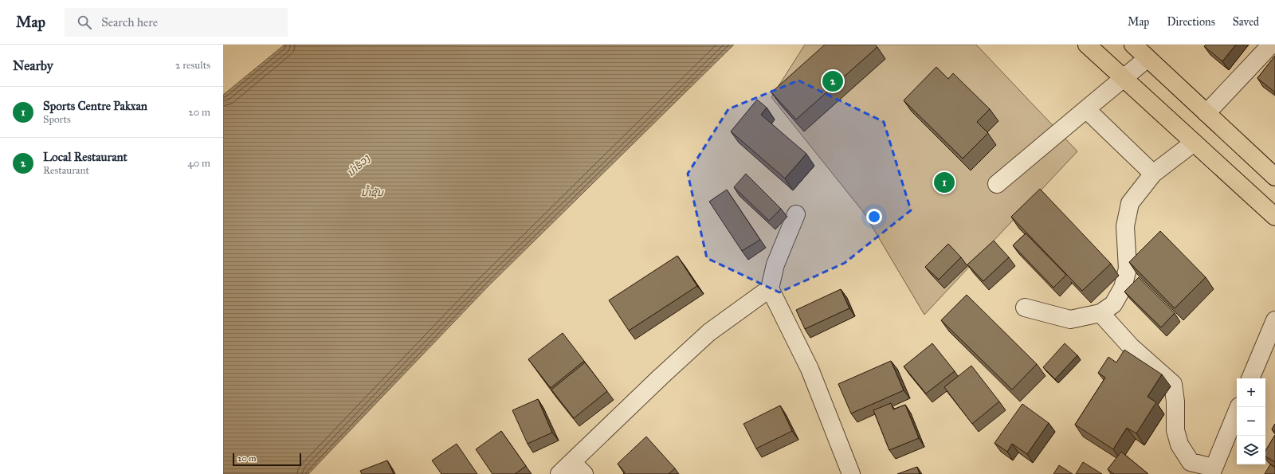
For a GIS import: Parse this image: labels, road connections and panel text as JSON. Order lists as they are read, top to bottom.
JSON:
{
  "water": ["ນຳ້ຮວງ", "ນ້ຳຊັນ"],
  "scale_bar": "20 m",
  "page": {
    "header": "Map",
    "search": "Search here",
    "nav": ["Map", "Directions", "Saved"],
    "heading": ["Nearby", "2 results"],
    "pins": ["2", "1"],
    "list": [
      {
        "mark": "1",
        "name": "Sports Centre Pakxan",
        "note": "Sports",
        "value": "20 m"
      },
      {
        "mark": "2",
        "name": "Local Restaurant",
        "note": "Restaurant",
        "value": "40 m"
      }
    ],
    "map_buttons": ["+", "−"],
    "scale": "20 m"
  }
}
